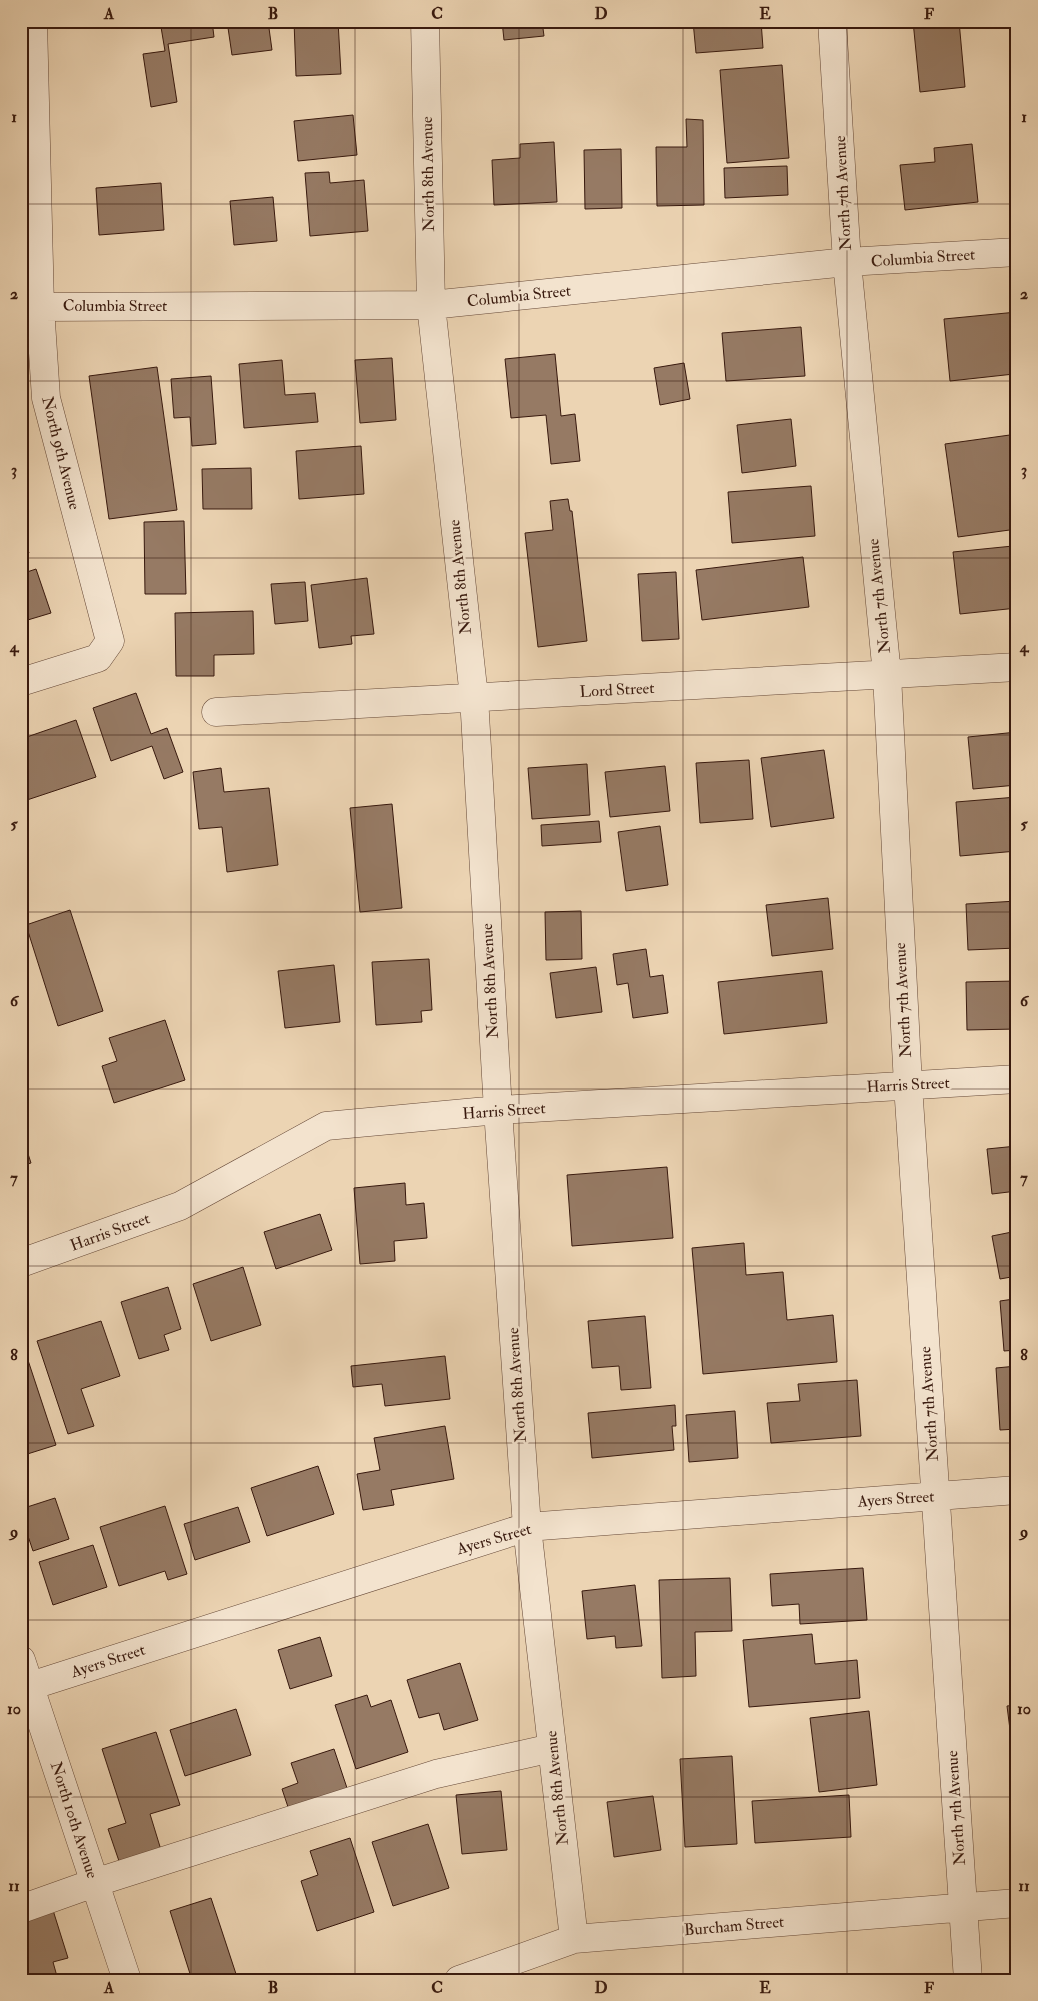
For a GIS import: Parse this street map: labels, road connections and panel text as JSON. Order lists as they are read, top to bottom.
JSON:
{
  "streets": {
    "street": [
      "North 8th Avenue",
      "North 7th Avenue",
      "Columbia Street",
      "North 9th Avenue",
      "Lord Street",
      "Harris Street",
      "Ayers Street",
      "North 10th Avenue",
      "Burcham Street"
    ]
  },
  "crossings": [
    ["North 8th Avenue", "Columbia Street"],
    ["North 8th Avenue", "Lord Street"],
    ["North 8th Avenue", "Harris Street"],
    ["North 8th Avenue", "Ayers Street"],
    ["North 8th Avenue", "Burcham Street"],
    ["North 7th Avenue", "Columbia Street"],
    ["North 7th Avenue", "Lord Street"],
    ["North 7th Avenue", "Harris Street"],
    ["North 7th Avenue", "Ayers Street"],
    ["North 7th Avenue", "Burcham Street"],
    ["Columbia Street", "North 9th Avenue"],
    ["Ayers Street", "North 10th Avenue"]
  ],
  "grid": {
    "columns": [
      "A",
      "B",
      "C",
      "D",
      "E",
      "F"
    ],
    "rows": [
      "1",
      "2",
      "3",
      "4",
      "5",
      "6",
      "7",
      "8",
      "9",
      "10",
      "11"
    ]
  }
}
